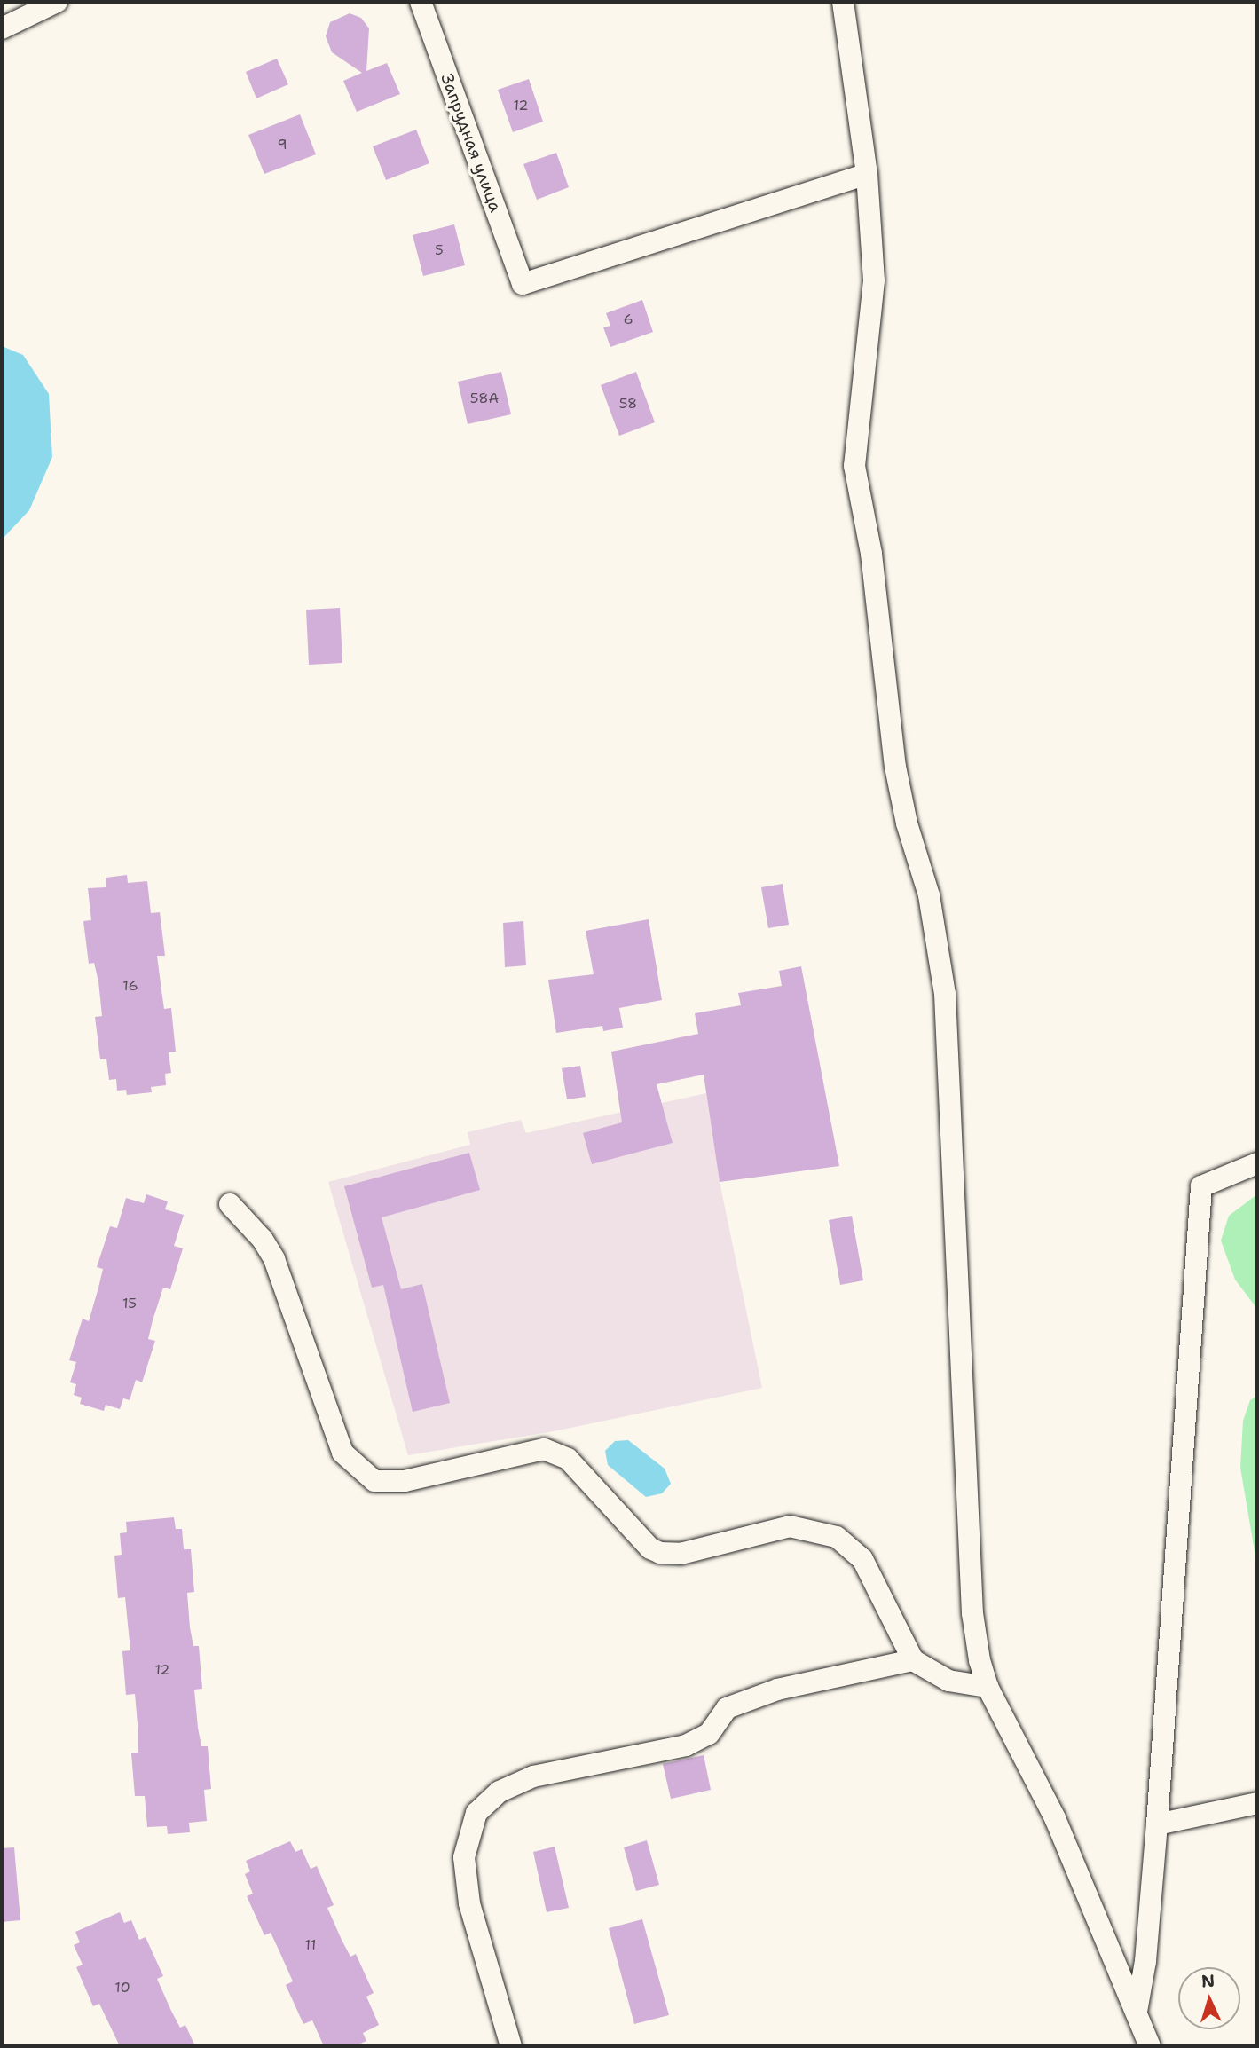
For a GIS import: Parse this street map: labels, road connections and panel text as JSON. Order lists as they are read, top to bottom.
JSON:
{
  "streets": {
    "street": ["Запрудная улица"]
  },
  "house_numbers": [
    "12",
    "9",
    "5",
    "6",
    "58А",
    "58",
    "16",
    "15",
    "12",
    "11",
    "10"
  ],
  "north": "top"
}
